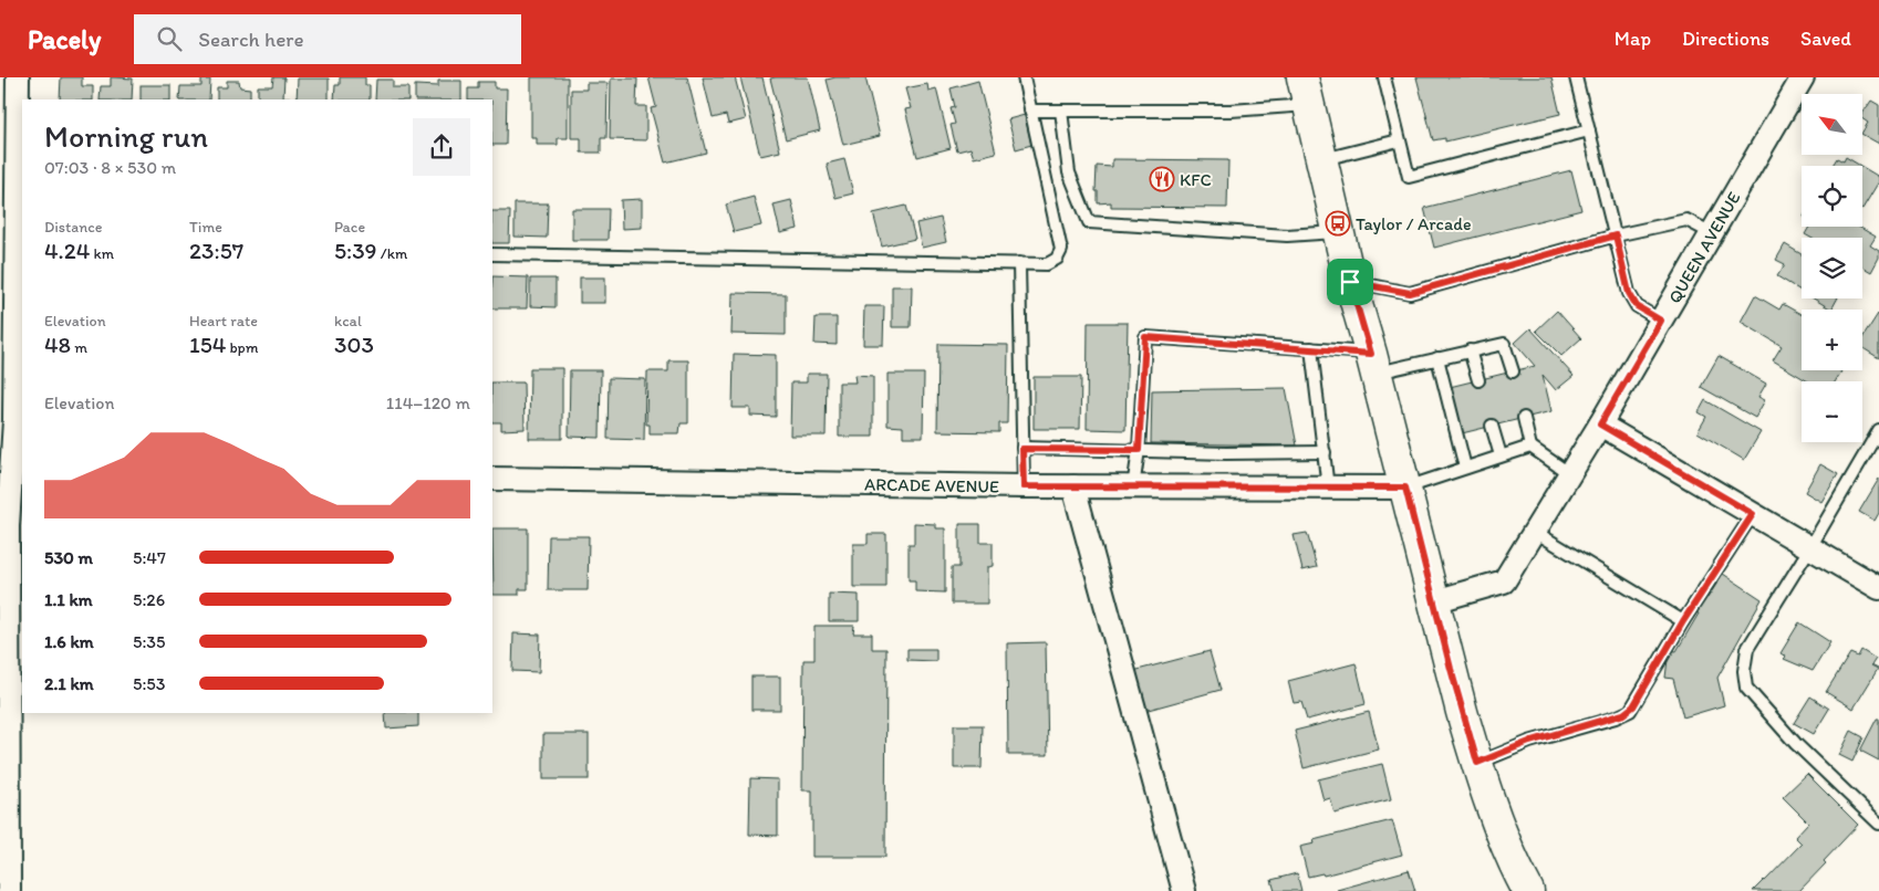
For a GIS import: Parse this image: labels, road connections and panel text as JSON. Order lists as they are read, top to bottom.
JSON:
{
  "streets": {
    "street": ["QUEEN AVENUE", "ARCADE AVENUE"]
  },
  "places": {
    "restaurant": ["KFC"],
    "bus stop": ["Taylor / Arcade"]
  },
  "north": "top left",
  "page": {
    "header": "Pacely",
    "search": "Search here",
    "nav": ["Map", "Directions", "Saved"],
    "map_buttons": ["+", "−"],
    "heading": ["Morning run", "07:03 · 8 × 530 m"],
    "stats": [
      ["Distance", "4.24 km"],
      ["Time", "23:57"],
      ["Pace", "5:39 /km"],
      ["Elevation", "48 m"],
      ["Heart rate", "154 bpm"],
      ["kcal", "303"]
    ],
    "chart": ["Elevation", "114–120 m"],
    "list": [
      {
        "name": "530 m",
        "note": "5:47"
      },
      {
        "name": "1.1 km",
        "note": "5:26"
      },
      {
        "name": "1.6 km",
        "note": "5:35"
      },
      {
        "name": "2.1 km",
        "note": "5:53"
      }
    ]
  }
}
